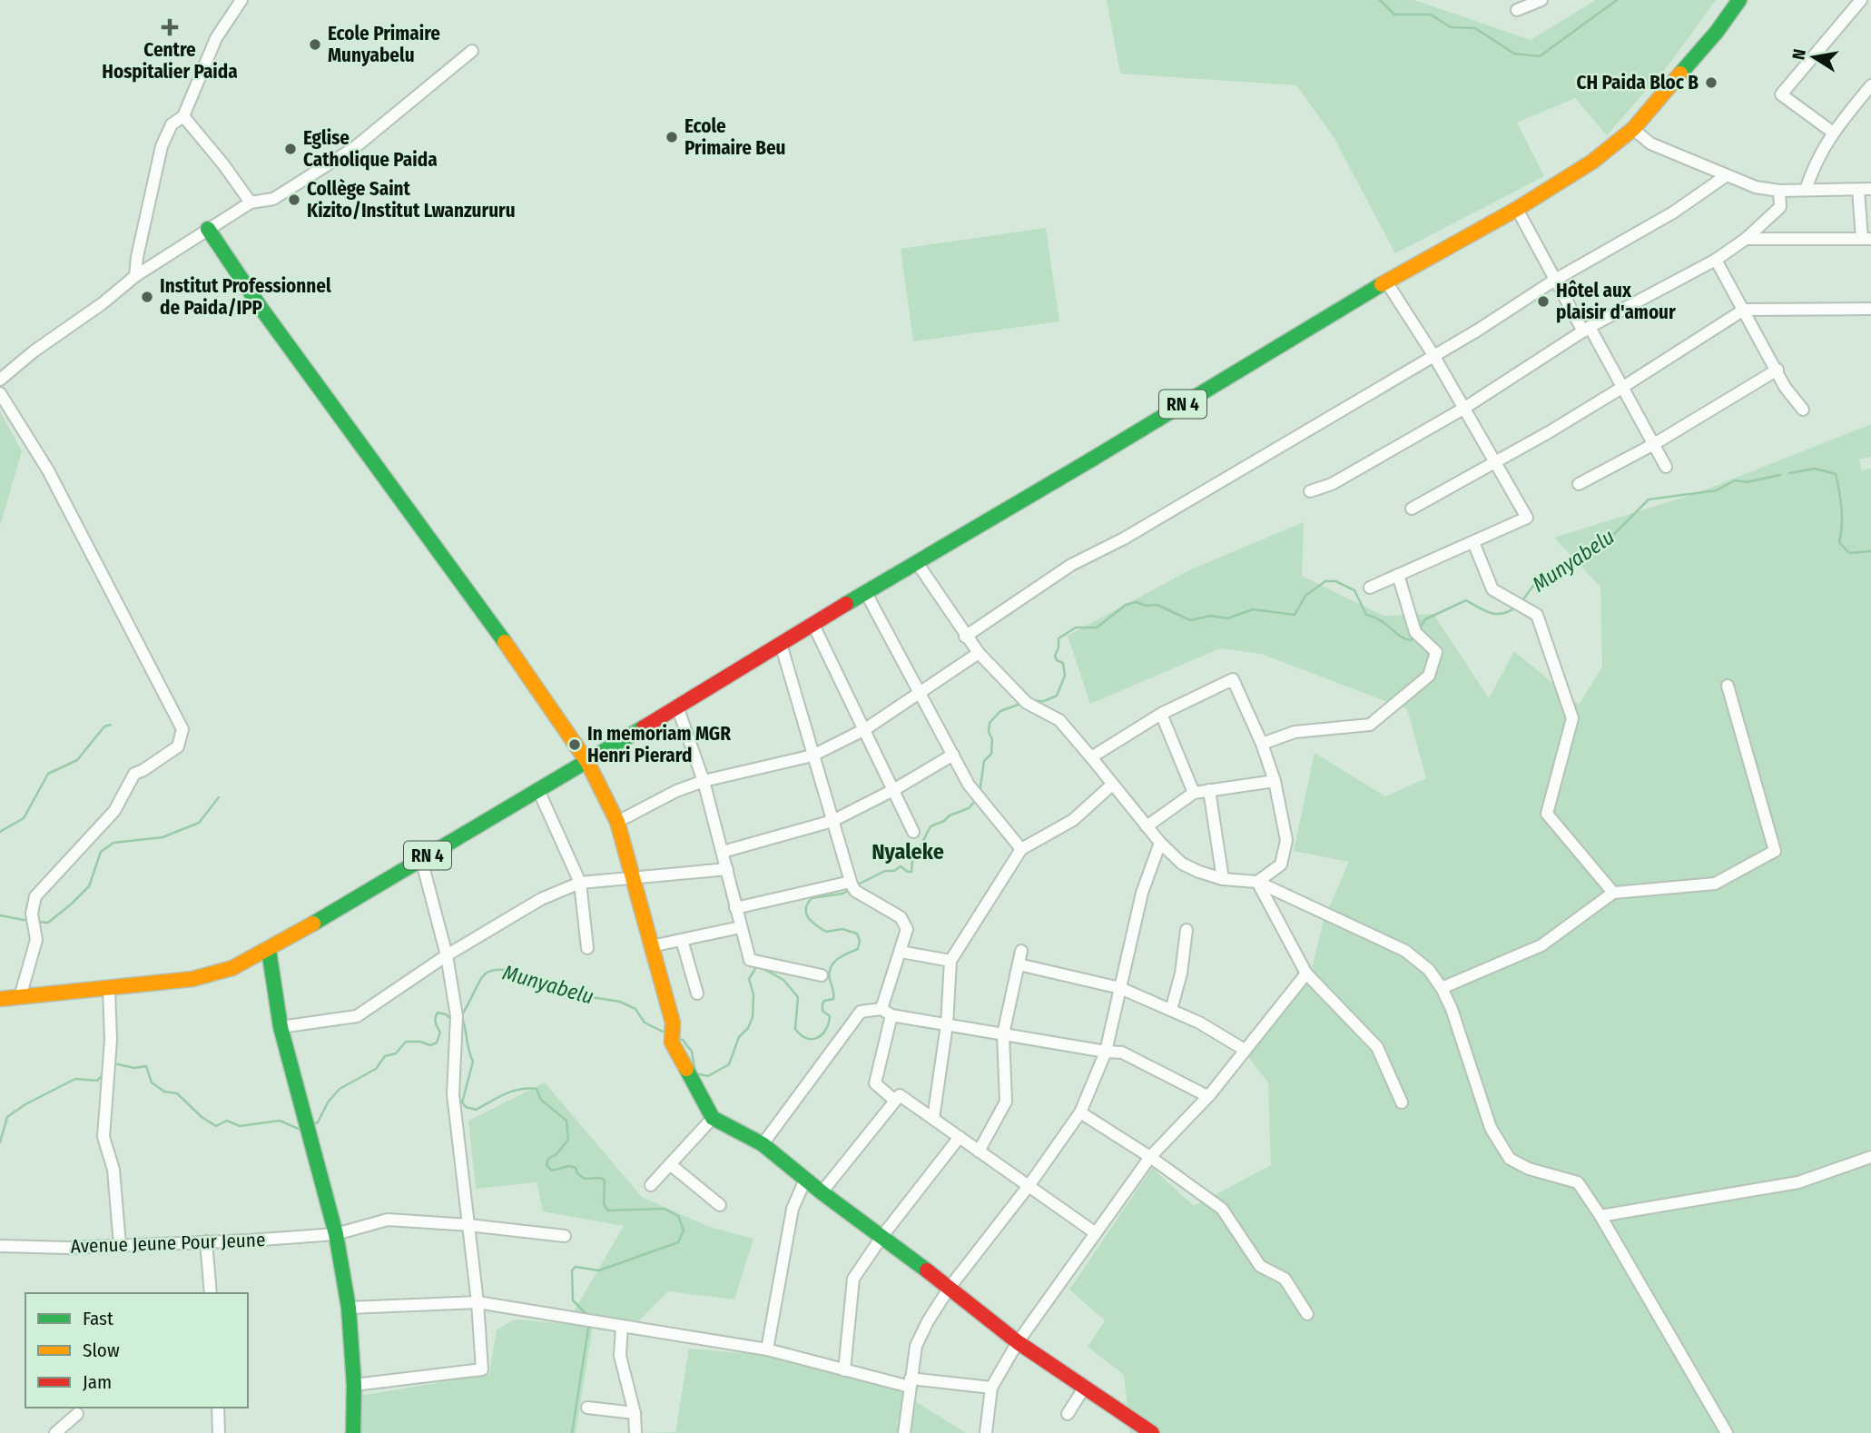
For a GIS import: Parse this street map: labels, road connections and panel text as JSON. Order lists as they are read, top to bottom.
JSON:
{
  "streets": {
    "main road": ["RN 4"],
    "street": ["Avenue Jeune Pour Jeune"]
  },
  "districts": ["Nyaleke"],
  "water": ["Munyabelu"],
  "places": {
    "health": ["Centre Hospitalier Paida"],
    "other": [
      "Ecole Primaire Munyabelu",
      "CH Paida Bloc B",
      "Ecole Primaire Beu",
      "Eglise Catholique Paida",
      "Collège Saint Kizito/Institut Lwanzururu",
      "Institut Professionnel de Paida/IPP",
      "Hôtel aux plaisir d'amour",
      "In memoriam MGR Henri Pierard"
    ]
  },
  "legend": ["Fast", "Slow", "Jam"],
  "north": "left"
}
